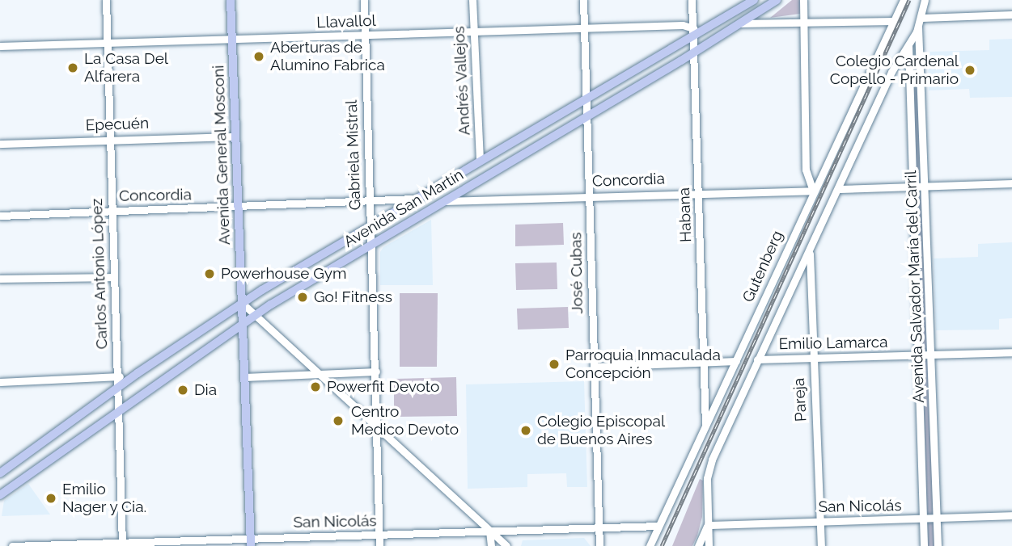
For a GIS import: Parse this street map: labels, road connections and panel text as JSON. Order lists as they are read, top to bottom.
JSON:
{
  "streets": {
    "main road": ["Avenida General Mosconi", "Avenida San Martín"],
    "street": [
      "Llavallol",
      "Andrés Vallejos",
      "Epecuén",
      "Gabriela Mistral",
      "Concordia",
      "Habana",
      "Gutenberg",
      "José Cubas",
      "Carlos Antonio López",
      "Avenida Salvador María del Carril",
      "Emilio Lamarca",
      "Pareja",
      "San Nicolás"
    ]
  },
  "crossings": [
    ["Llavallol", "Andrés Vallejos"],
    ["Llavallol", "Avenida General Mosconi"],
    ["Llavallol", "Gabriela Mistral"],
    ["Llavallol", "Avenida San Martín"],
    ["Llavallol", "Habana"],
    ["Llavallol", "José Cubas"],
    ["Llavallol", "Carlos Antonio López"],
    ["Andrés Vallejos", "Avenida San Martín"],
    ["Epecuén", "Avenida General Mosconi"],
    ["Epecuén", "Carlos Antonio López"],
    ["Avenida General Mosconi", "Concordia"],
    ["Avenida General Mosconi", "Avenida San Martín"],
    ["Avenida General Mosconi", "San Nicolás"],
    ["Gabriela Mistral", "Concordia"],
    ["Gabriela Mistral", "Avenida San Martín"],
    ["Gabriela Mistral", "San Nicolás"],
    ["Concordia", "Avenida San Martín"],
    ["Concordia", "Habana"],
    ["Concordia", "Gutenberg"],
    ["Concordia", "José Cubas"],
    ["Concordia", "Carlos Antonio López"],
    ["Avenida San Martín", "Habana"],
    ["Avenida San Martín", "José Cubas"],
    ["Avenida San Martín", "Carlos Antonio López"],
    ["Habana", "Gutenberg"],
    ["Gutenberg", "San Nicolás"],
    ["José Cubas", "San Nicolás"],
    ["Carlos Antonio López", "San Nicolás"],
    ["Avenida Salvador María del Carril", "Emilio Lamarca"],
    ["Avenida Salvador María del Carril", "San Nicolás"],
    ["Emilio Lamarca", "Pareja"],
    ["Pareja", "San Nicolás"]
  ],
  "places": [
    "Aberturas de Alumino Fabrica",
    "La Casa Del Alfarera",
    "Colegio Cardenal Copello - Primario",
    "Powerhouse Gym",
    "Go! Fitness",
    "Parroquia Inmaculada Concepción",
    "Powerfit Devoto",
    "Dia",
    "Centro Medico Devoto",
    "Colegio Episcopal de Buenos Aires",
    "Emilio Nager y Cia."
  ]
}
